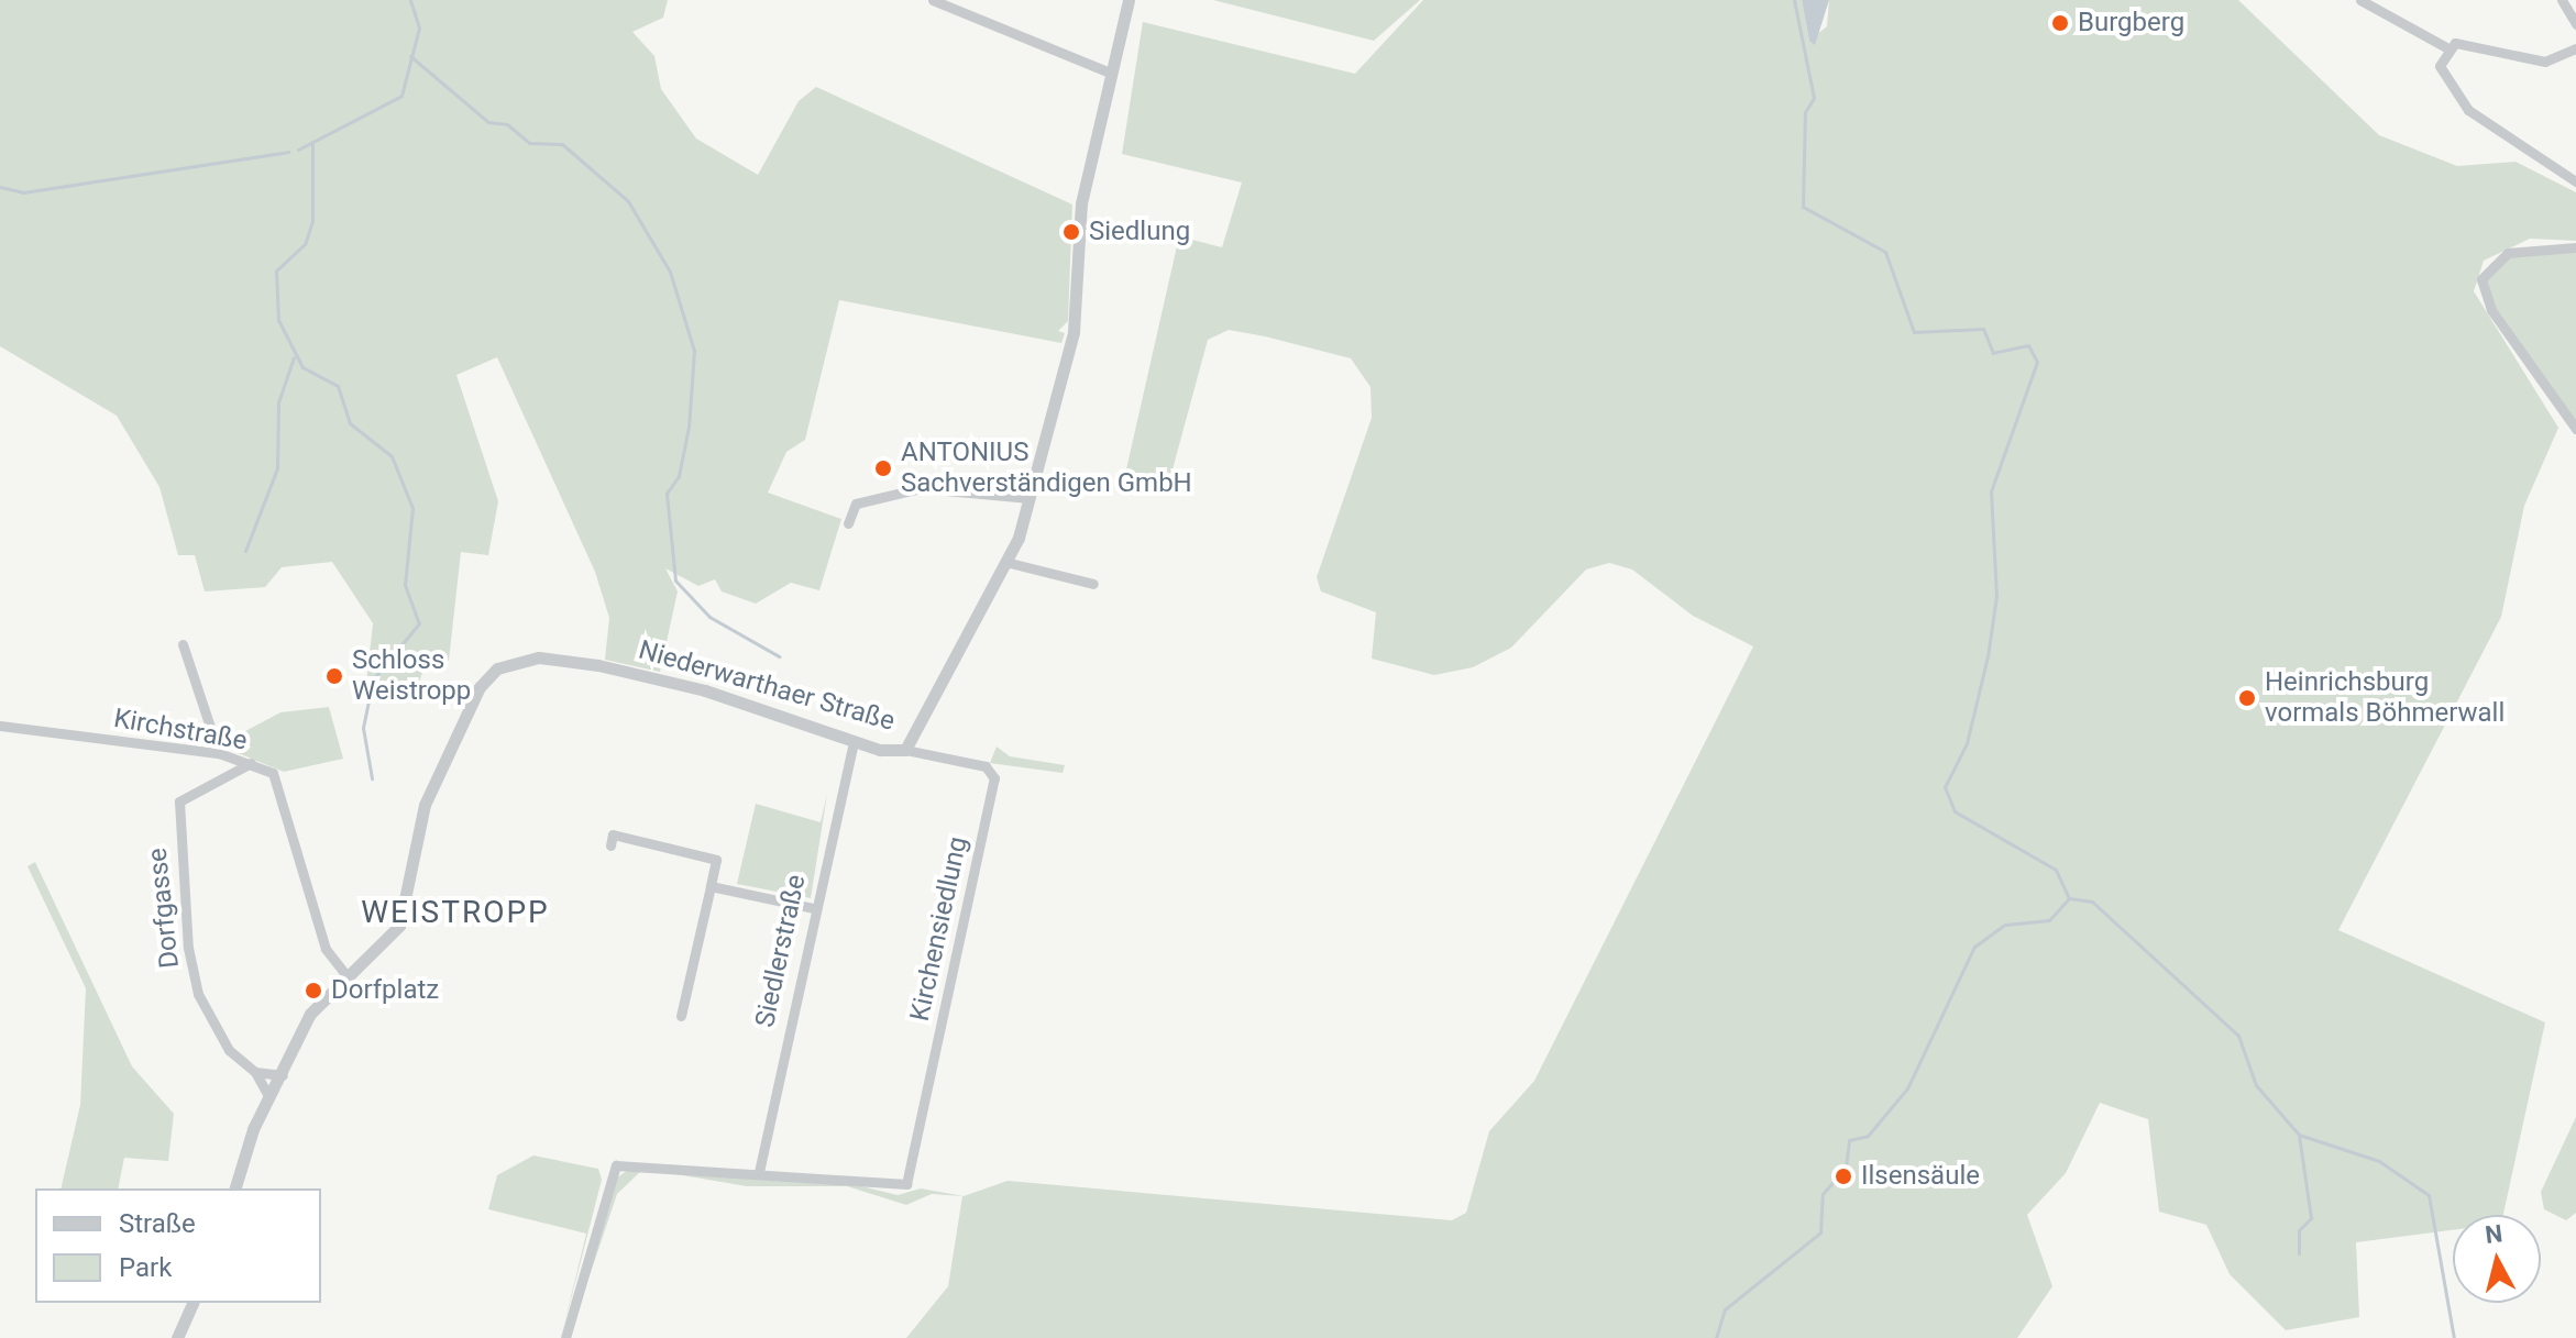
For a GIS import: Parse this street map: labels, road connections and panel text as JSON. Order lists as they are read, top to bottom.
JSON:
{
  "streets": {
    "street": [
      "Niederwarthaer Straße",
      "Kirchstraße",
      "Dorfgasse",
      "Kirchensiedlung",
      "Siedlerstraße"
    ]
  },
  "crossings": [
    ["Niederwarthaer Straße", "Kirchstraße"],
    ["Niederwarthaer Straße", "Kirchensiedlung"],
    ["Niederwarthaer Straße", "Siedlerstraße"],
    ["Kirchstraße", "Dorfgasse"],
    ["Kirchensiedlung", "Siedlerstraße"]
  ],
  "districts": ["WEISTROPP"],
  "places": [
    "Burgberg",
    "Siedlung",
    "ANTONIUS Sachverständigen GmbH",
    "Schloss Weistropp",
    "Heinrichsburg vormals Böhmerwall",
    "Dorfplatz",
    "Ilsensäule"
  ],
  "legend": ["Straße", "Park"],
  "north": "top"
}
